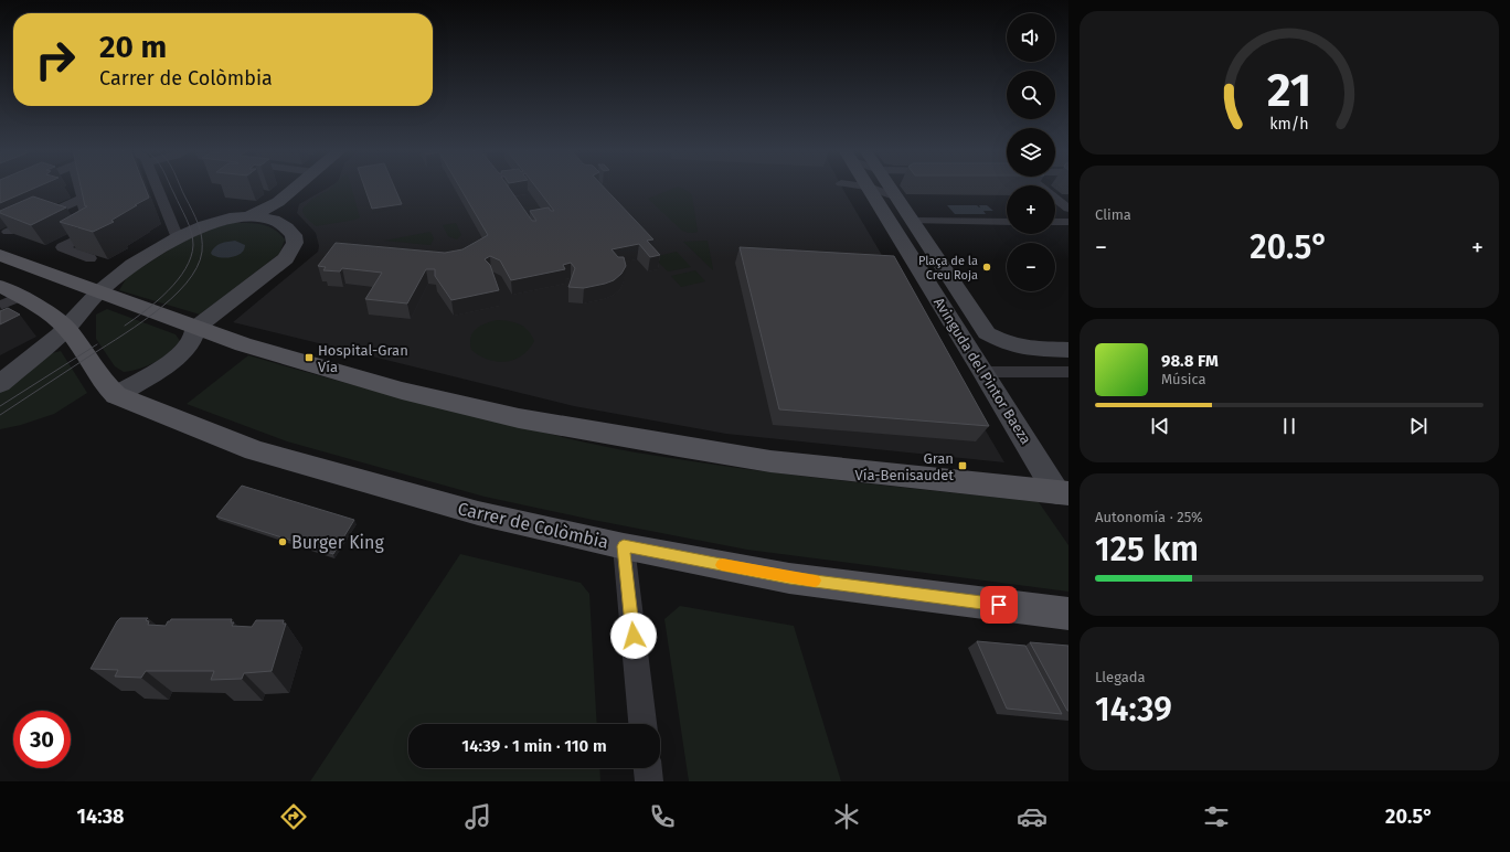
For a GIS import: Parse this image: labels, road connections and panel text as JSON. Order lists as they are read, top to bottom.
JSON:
{
  "streets": {
    "main road": ["Carrer de Colòmbia"],
    "street": ["Avinguda del Pintor Baeza"]
  },
  "places": {
    "other": ["Plaça de la Creu Roja", "Burger King"],
    "transit": ["Hospital-Gran Vía", "Gran Vía-Benisaudet"]
  },
  "page": {
    "map_buttons": ["+", "−"],
    "turn": ["20 m", "Carrer de Colòmbia"],
    "tile": [
      "Clima",
      ["Autonomía · 25%", "125 km"],
      ["Llegada", "14:39"]
    ],
    "heat": ["−", "20.5°", "+"],
    "song": ["98.8 FM", "Música"],
    "limit": "30",
    "trip": "14:39 · 1 min · 110 m",
    "tabs": ["14:38", "20.5°"],
    "gauge": ["21", "km/h"]
  }
}
